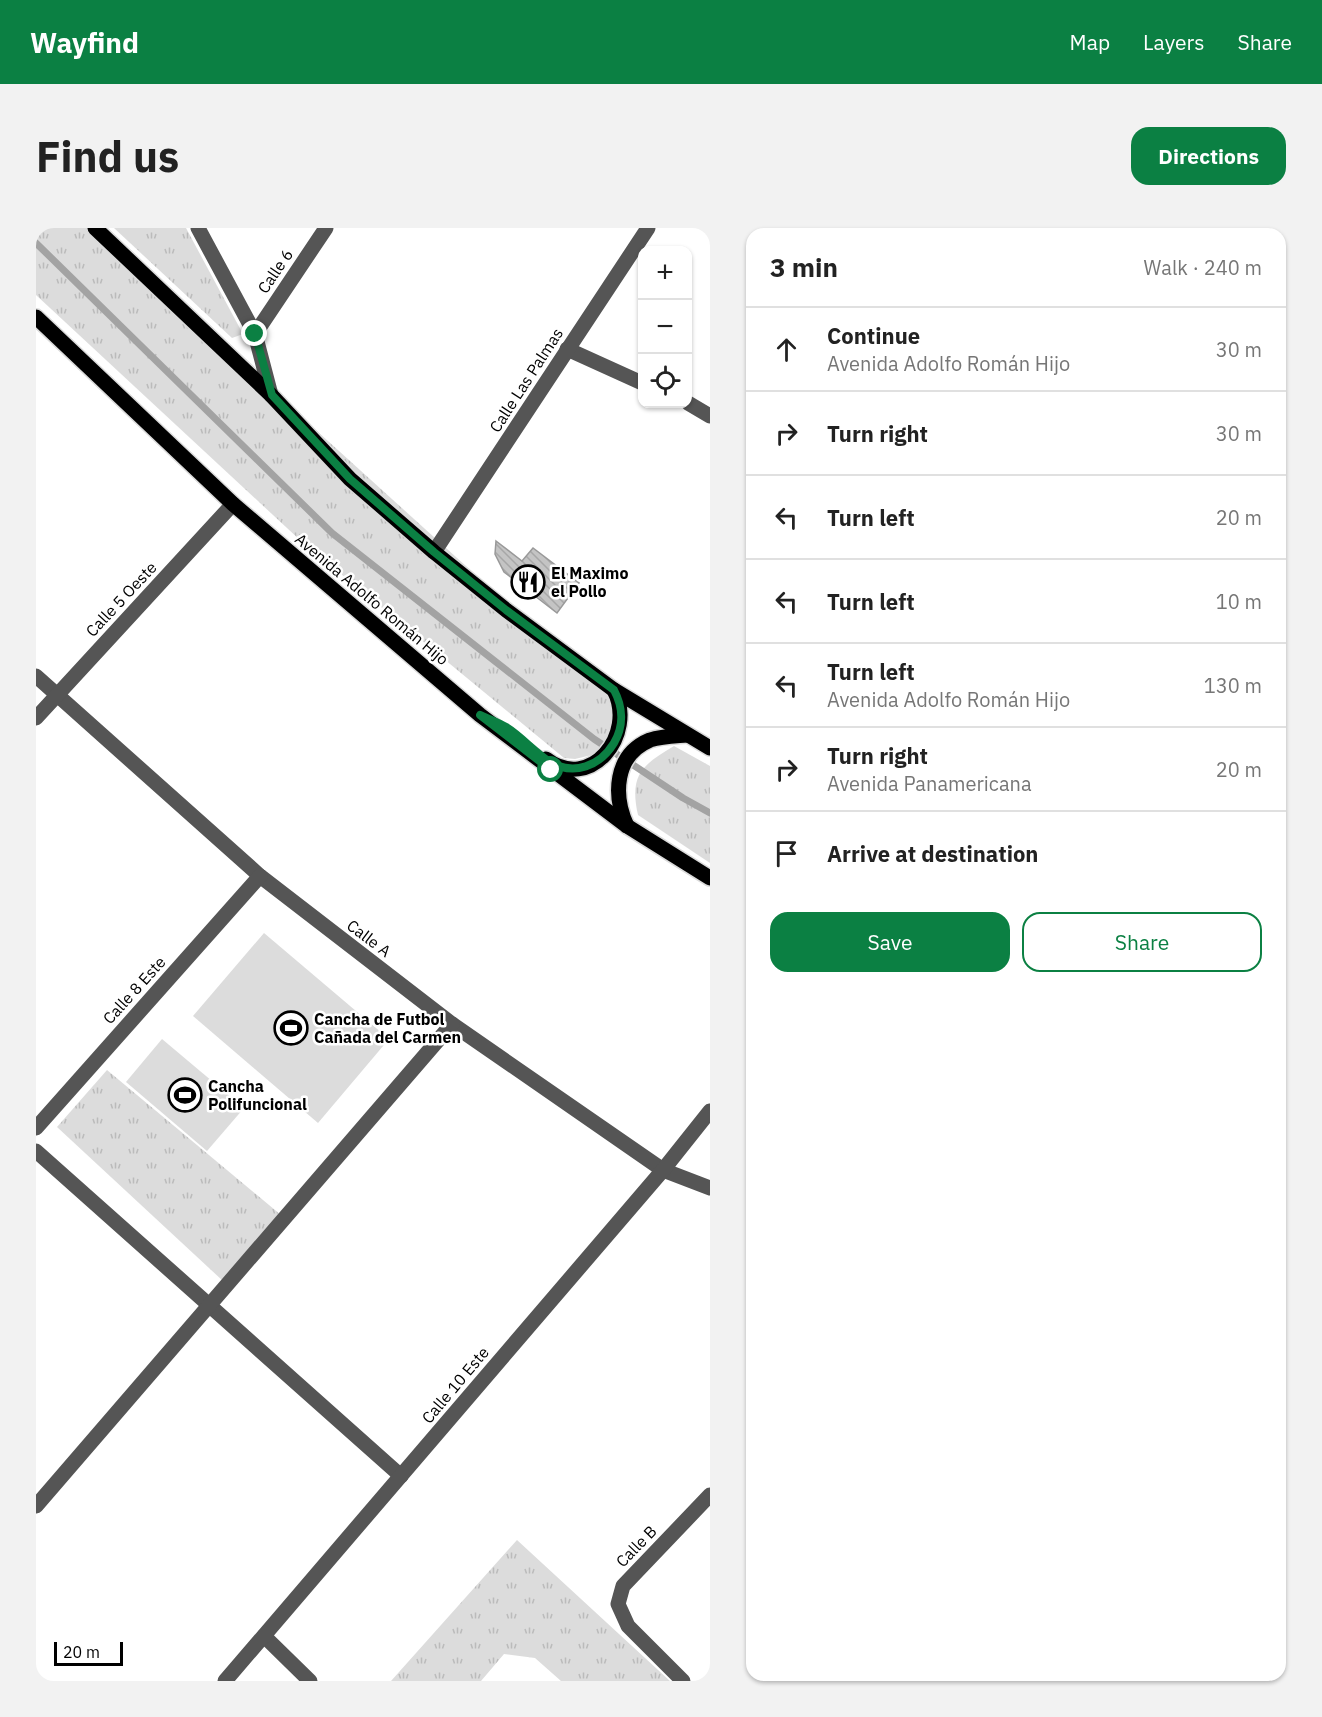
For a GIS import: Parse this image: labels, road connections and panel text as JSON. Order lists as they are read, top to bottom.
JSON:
{
  "streets": {
    "main road": ["Avenida Adolfo Román Hijo"],
    "street": [
      "Calle 6",
      "Calle Las Palmas",
      "Calle 5 Oeste",
      "Calle A",
      "Calle 8 Este",
      "Calle 10 Este",
      "Calle B"
    ]
  },
  "crossings": [
    ["Calle 5 Oeste", "Avenida Adolfo Román Hijo"],
    ["Calle 5 Oeste", "Calle A"],
    ["Calle A", "Calle 8 Este"],
    ["Calle A", "Calle 10 Este"]
  ],
  "places": {
    "restaurant": ["El Maximo el Pollo"],
    "sports": ["Cancha de Futbol Cañada del Carmen", "Cancha Polifuncional"]
  },
  "scale_bar": "20 m",
  "page": {
    "header": "Wayfind",
    "nav": ["Map", "Layers", "Share"],
    "buttons": [
      "Directions",
      ["Save", "Share"]
    ],
    "title": "Find us",
    "heading": ["3 min", "Walk · 240 m"],
    "map_buttons": ["+", "−"],
    "list": [
      ["Continue", "Avenida Adolfo Román Hijo", "30 m"],
      ["Turn right", "30 m"],
      ["Turn left", "20 m"],
      ["Turn left", "10 m"],
      ["Turn left", "Avenida Adolfo Román Hijo", "130 m"],
      ["Turn right", "Avenida Panamericana", "20 m"],
      "Arrive at destination"
    ],
    "scale": "20 m"
  }
}
